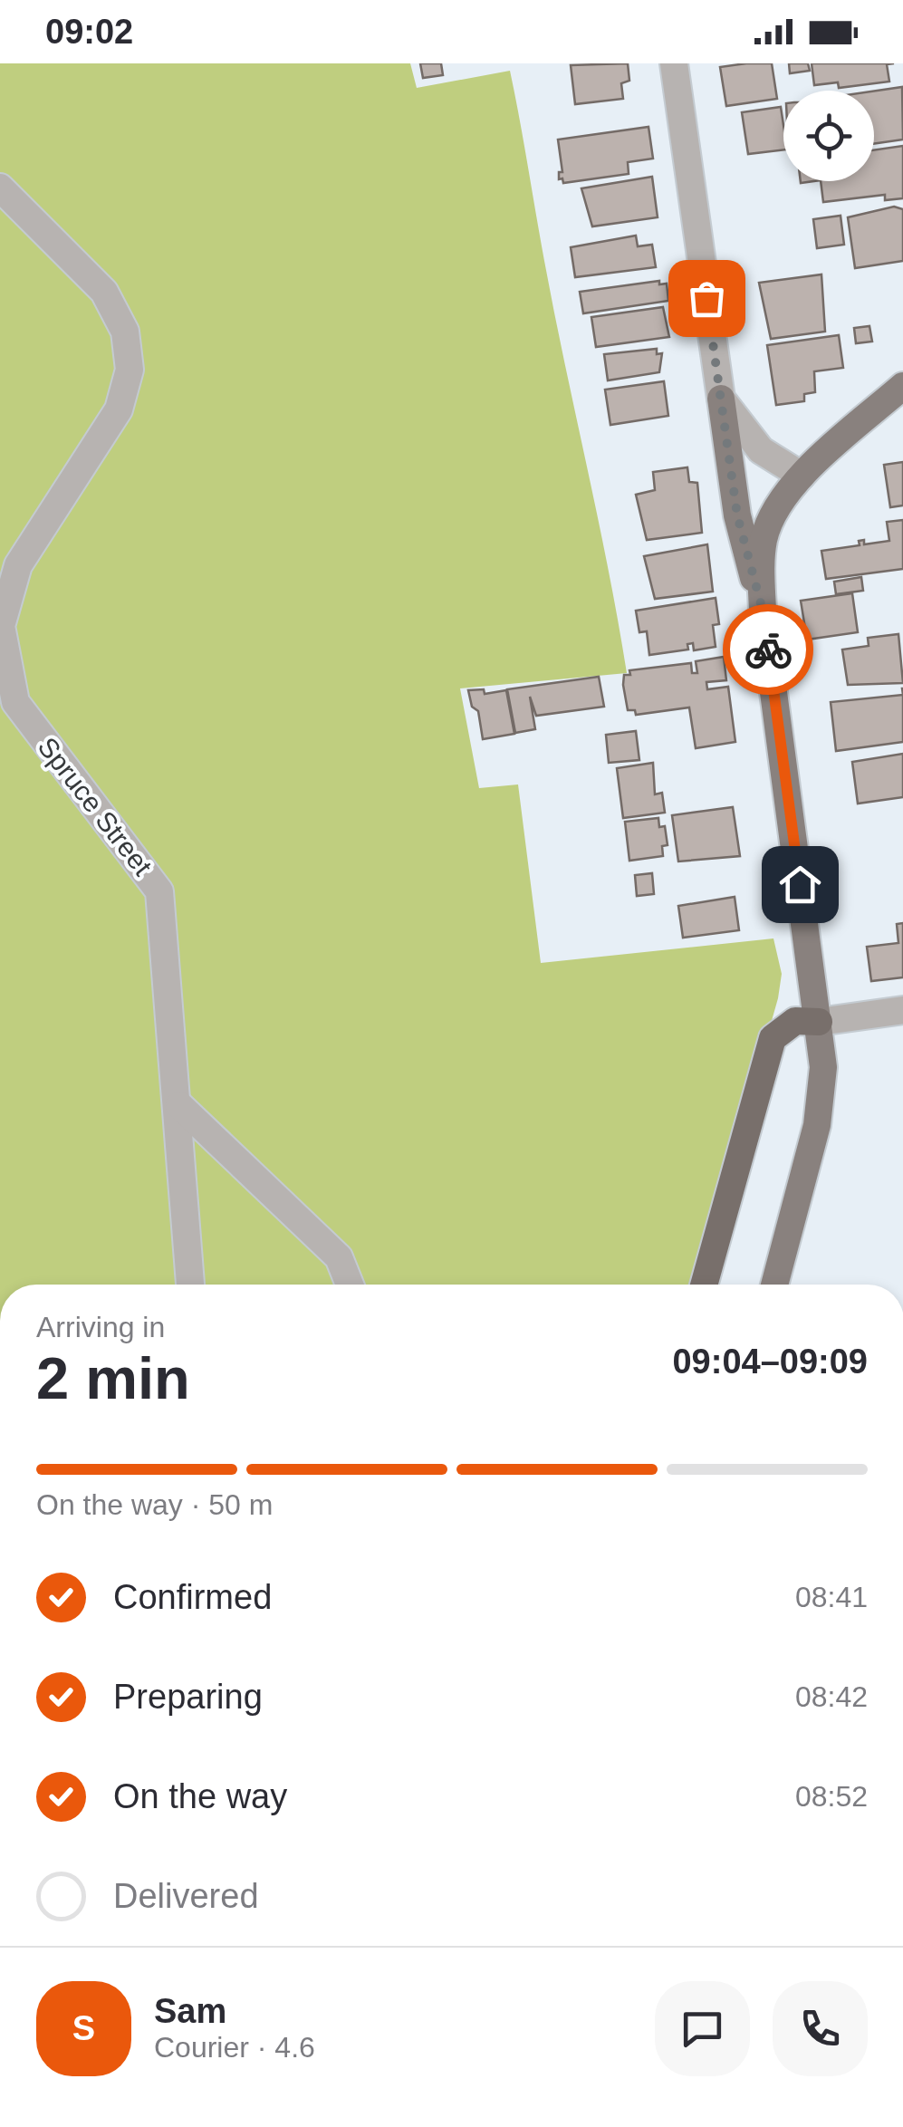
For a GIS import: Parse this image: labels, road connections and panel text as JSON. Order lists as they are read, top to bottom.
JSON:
{
  "streets": {
    "street": ["Spruce Street"]
  },
  "page": {
    "status": "09:02",
    "heading": ["2 min", "Arriving in", "09:04–09:09"],
    "panel": ["Sam", "Courier · 4.6"],
    "bar": "On the way · 50 m",
    "list": [
      ["Confirmed", "08:41"],
      ["Preparing", "08:42"],
      ["On the way", "08:52"],
      "Delivered"
    ],
    "round": "S"
  }
}
